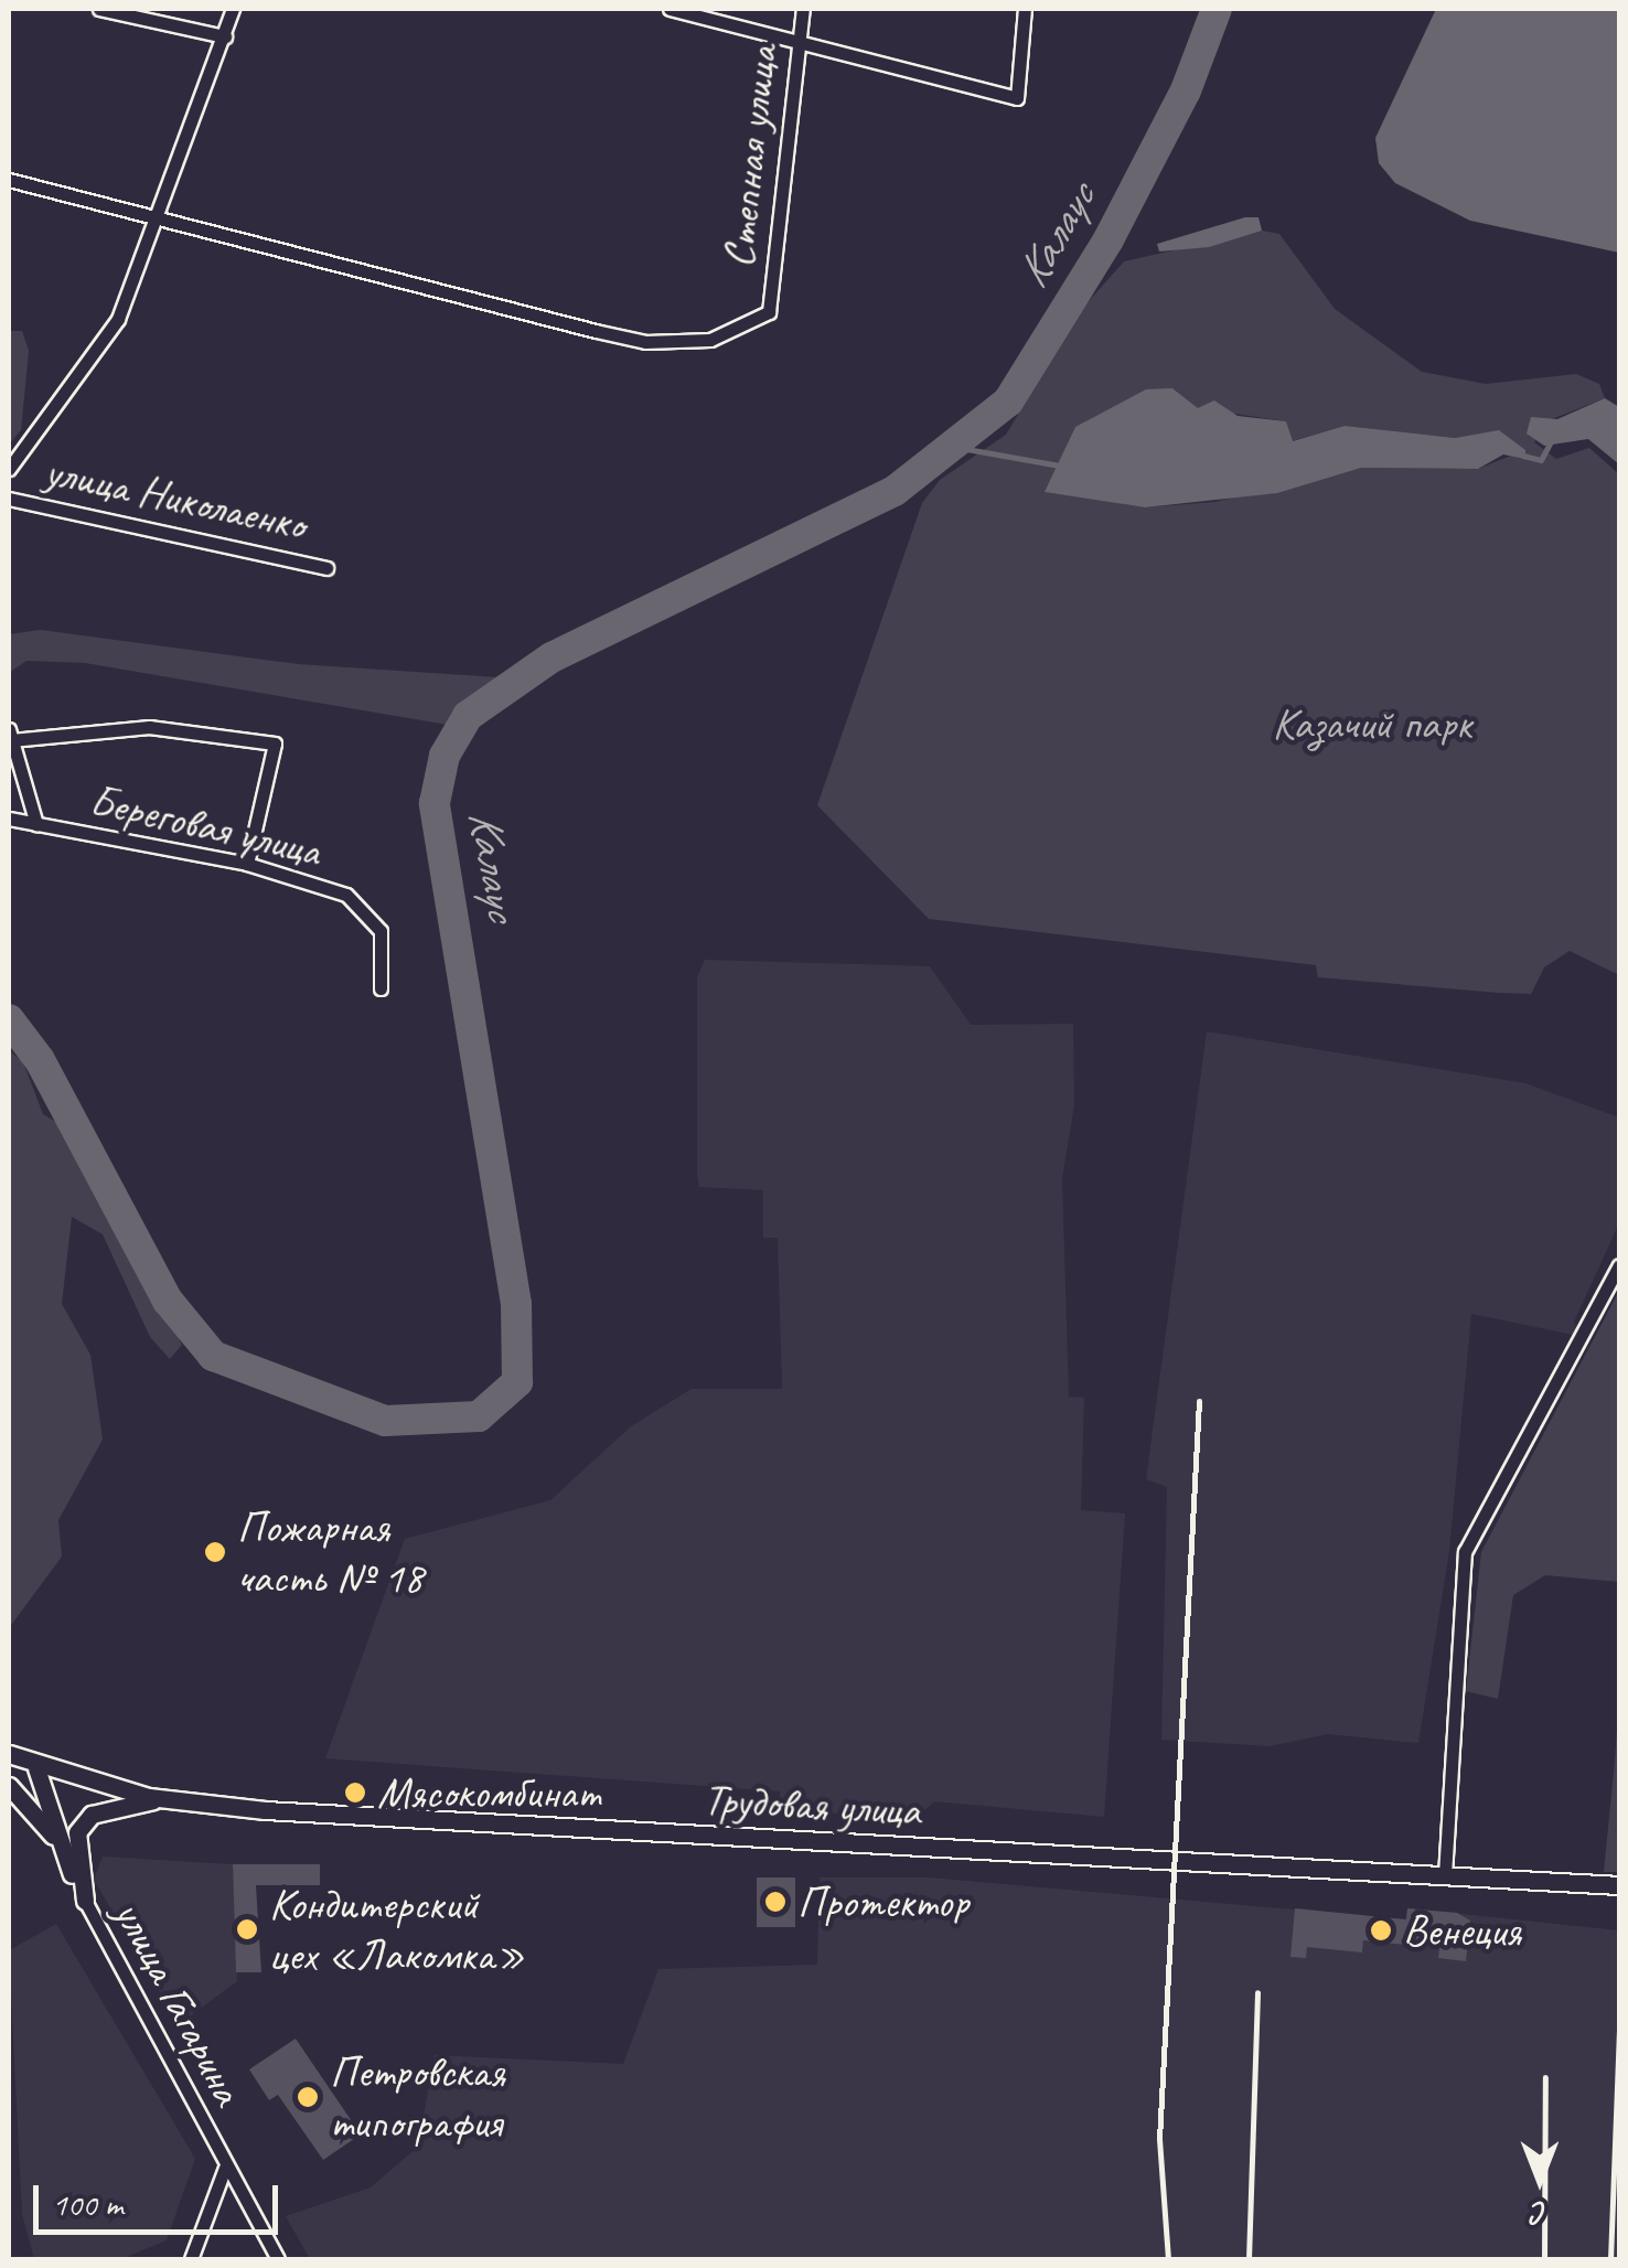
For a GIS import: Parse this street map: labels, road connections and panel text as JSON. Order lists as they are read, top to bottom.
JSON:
{
  "streets": {
    "main road": ["Трудовая улица", "улица Гагарина"],
    "street": ["Степная улица", "улица Николаенко", "Береговая улица"]
  },
  "crossings": [
    ["Трудовая улица", "улица Гагарина"]
  ],
  "water": ["Калаус"],
  "parks": ["Казачий парк"],
  "places": [
    "Пожарная часть № 18",
    "Мясокомбинат",
    "Протектор",
    "Кондитерский цех «Лакомка»",
    "Венеция",
    "Петровская типография"
  ],
  "scale_bar": "100 m",
  "north": "bottom"
}
